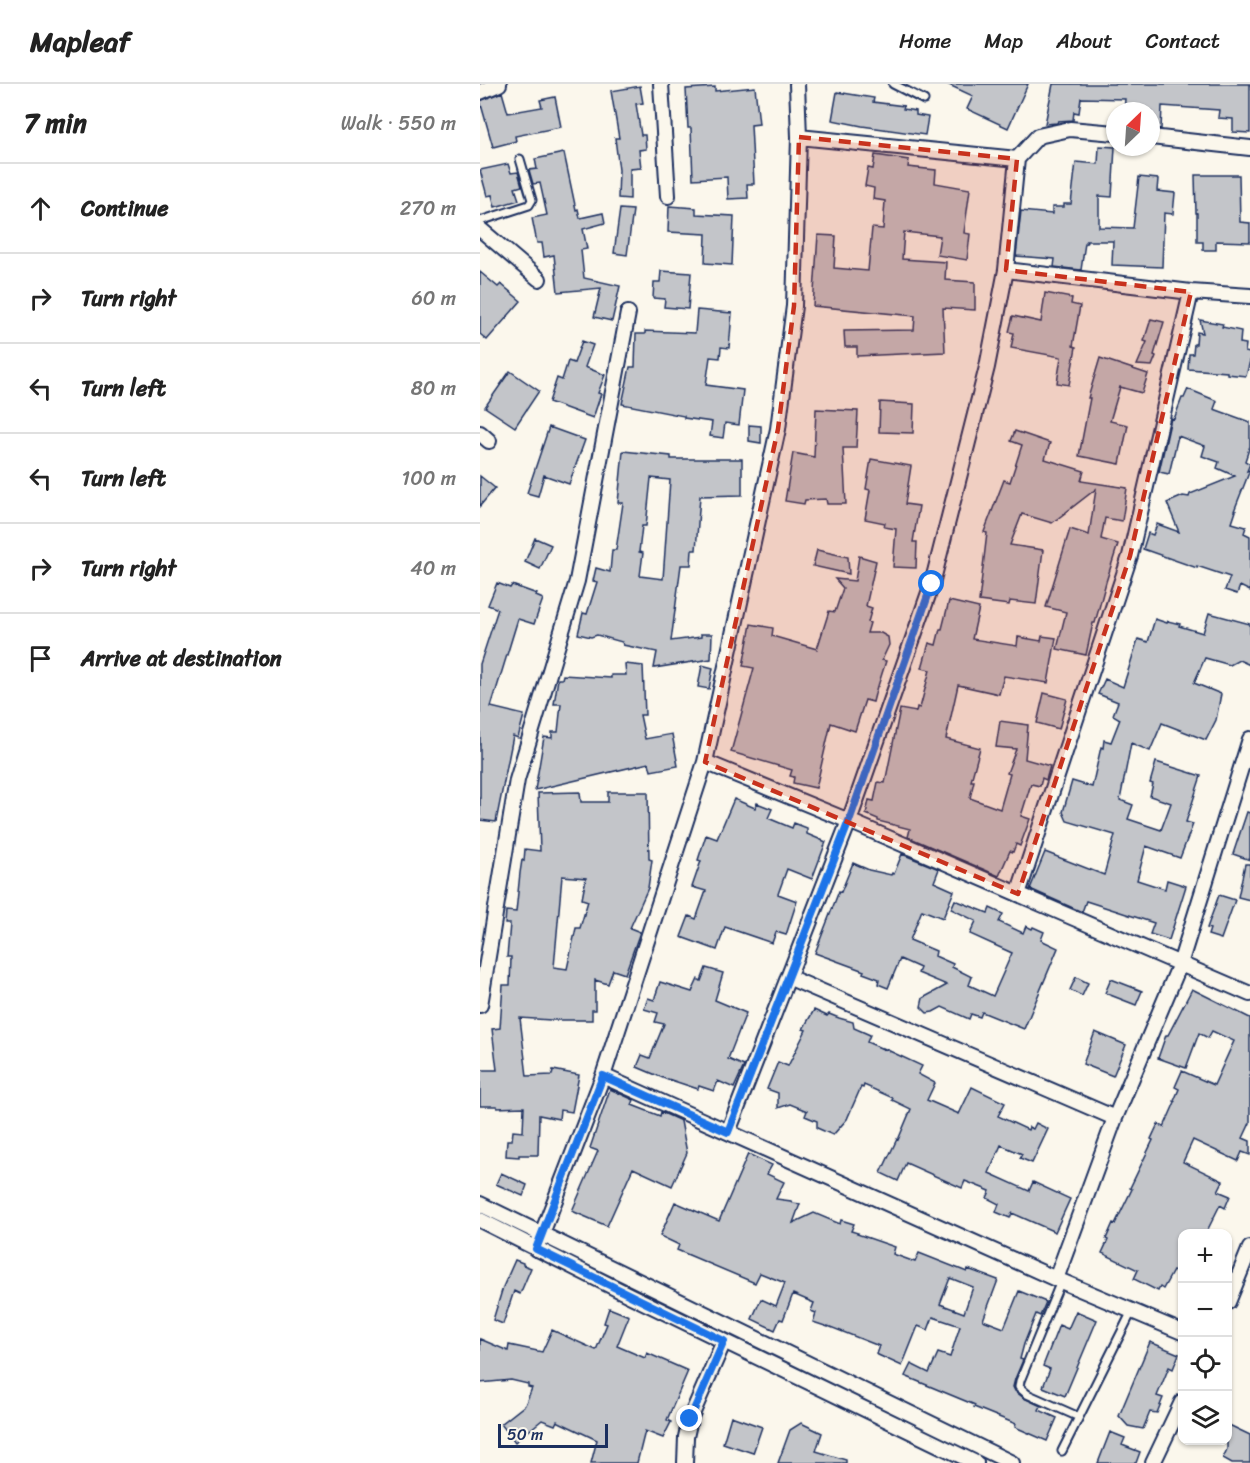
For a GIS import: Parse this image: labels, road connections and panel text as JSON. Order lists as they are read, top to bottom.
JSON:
{
  "scale_bar": "50 m",
  "north": "top right",
  "page": {
    "header": "Mapleaf",
    "nav": [
      "Home",
      "Map",
      "About",
      "Contact"
    ],
    "heading": ["7 min", "Walk · 550 m"],
    "list": [
      ["Continue", "270 m"],
      ["Turn right", "60 m"],
      ["Turn left", "80 m"],
      ["Turn left", "100 m"],
      ["Turn right", "40 m"],
      "Arrive at destination"
    ],
    "map_buttons": ["+", "−"],
    "scale": "50 m"
  }
}
